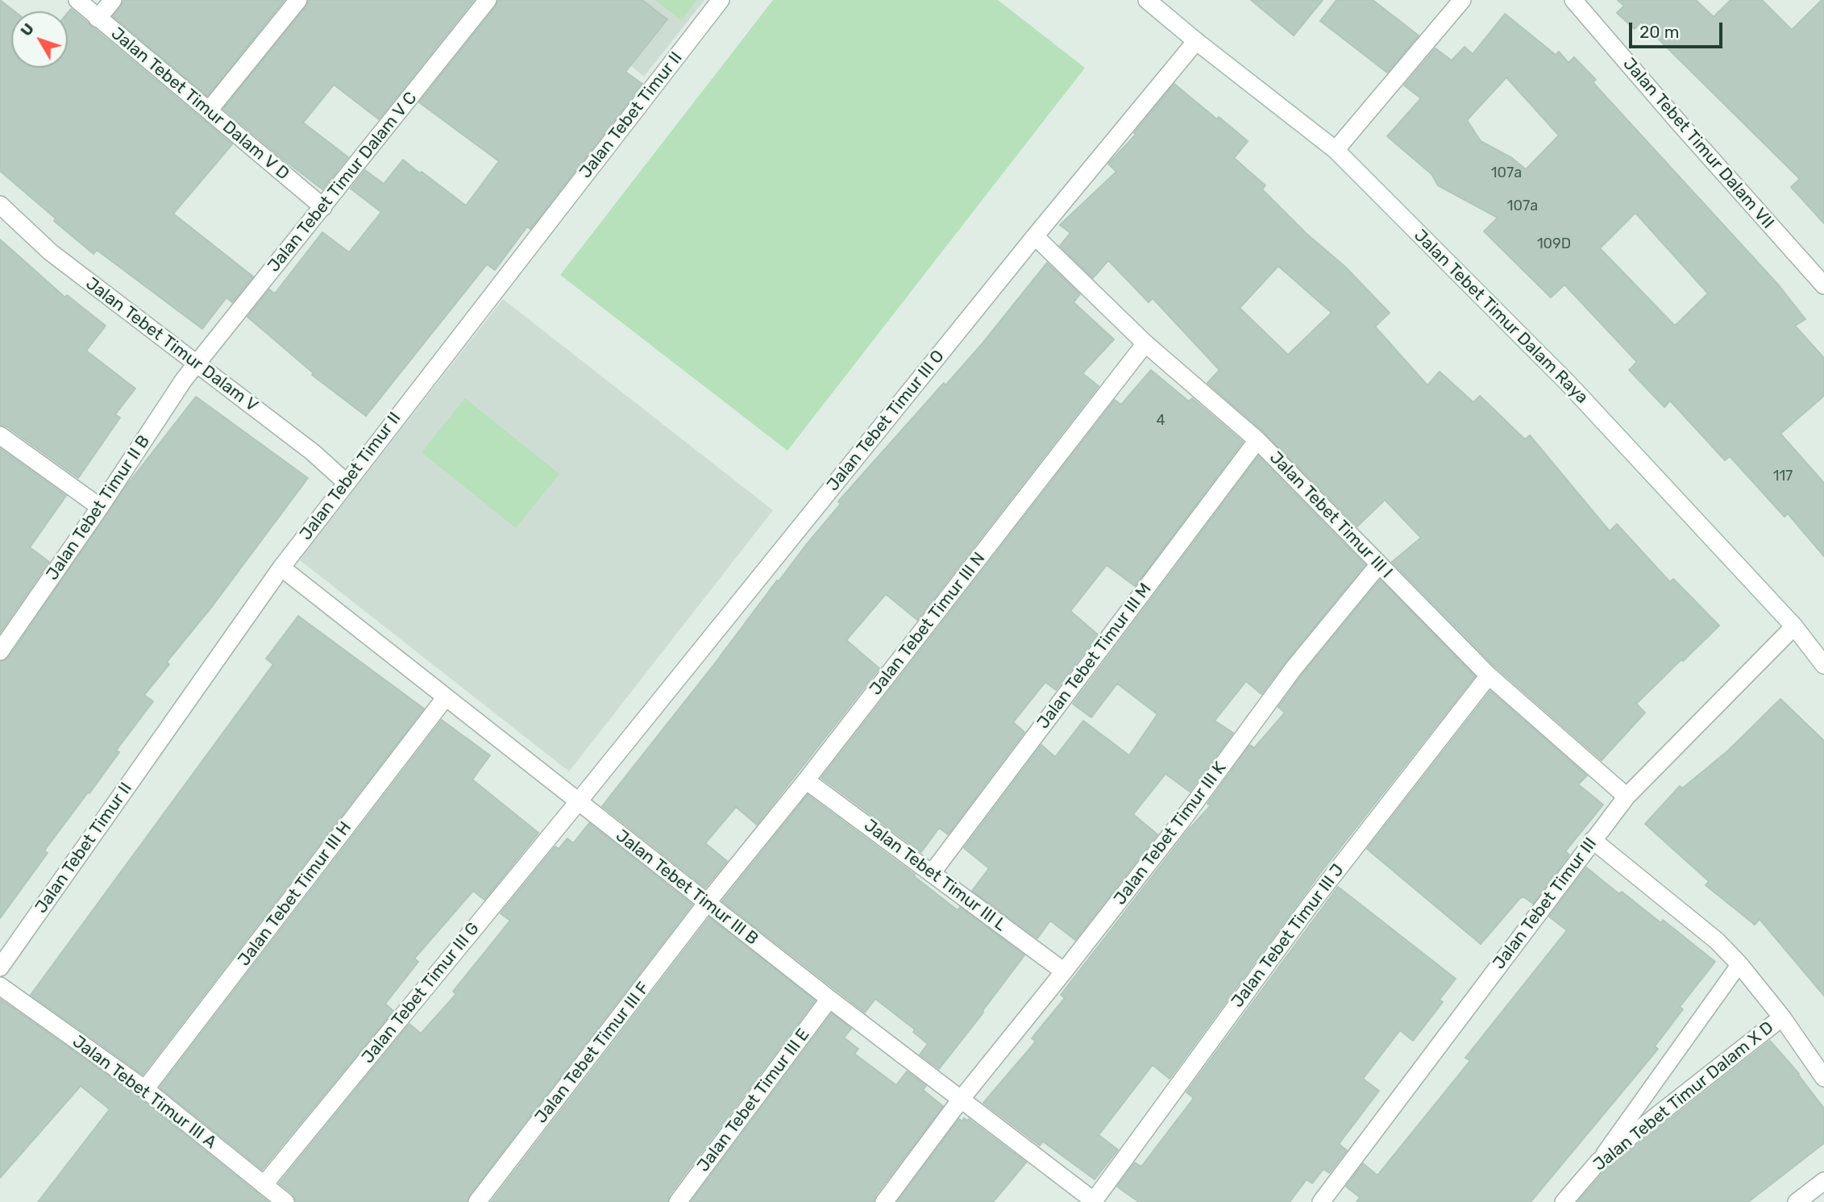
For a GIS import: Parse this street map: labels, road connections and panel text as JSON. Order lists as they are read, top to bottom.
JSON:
{
  "streets": {
    "street": [
      "Jalan Tebet Timur Dalam V D",
      "Jalan Tebet Timur II",
      "Jalan Tebet Timur Dalam VII",
      "Jalan Tebet Timur Dalam V C",
      "Jalan Tebet Timur Dalam Raya",
      "Jalan Tebet Timur Dalam V",
      "Jalan Tebet Timur III O",
      "Jalan Tebet Timur II B",
      "Jalan Tebet Timur III I",
      "Jalan Tebet Timur III N",
      "Jalan Tebet Timur III M",
      "Jalan Tebet Timur III K",
      "Jalan Tebet Timur III L",
      "Jalan Tebet Timur III B",
      "Jalan Tebet Timur III H",
      "Jalan Tebet Timur III",
      "Jalan Tebet Timur III J",
      "Jalan Tebet Timur III G",
      "Jalan Tebet Timur III F",
      "Jalan Tebet Timur III A",
      "Jalan Tebet Timur Dalam X D",
      "Jalan Tebet Timur III E"
    ]
  },
  "crossings": [
    ["Jalan Tebet Timur Dalam V D", "Jalan Tebet Timur Dalam V C"],
    ["Jalan Tebet Timur II", "Jalan Tebet Timur Dalam V"],
    ["Jalan Tebet Timur II", "Jalan Tebet Timur III B"],
    ["Jalan Tebet Timur Dalam V C", "Jalan Tebet Timur Dalam V"],
    ["Jalan Tebet Timur Dalam V C", "Jalan Tebet Timur II B"],
    ["Jalan Tebet Timur Dalam Raya", "Jalan Tebet Timur III O"],
    ["Jalan Tebet Timur Dalam Raya", "Jalan Tebet Timur III"],
    ["Jalan Tebet Timur Dalam V", "Jalan Tebet Timur II B"],
    ["Jalan Tebet Timur III O", "Jalan Tebet Timur III I"],
    ["Jalan Tebet Timur III O", "Jalan Tebet Timur III B"],
    ["Jalan Tebet Timur III O", "Jalan Tebet Timur III G"],
    ["Jalan Tebet Timur III I", "Jalan Tebet Timur III N"],
    ["Jalan Tebet Timur III I", "Jalan Tebet Timur III M"],
    ["Jalan Tebet Timur III I", "Jalan Tebet Timur III K"],
    ["Jalan Tebet Timur III I", "Jalan Tebet Timur III"],
    ["Jalan Tebet Timur III I", "Jalan Tebet Timur III J"],
    ["Jalan Tebet Timur III N", "Jalan Tebet Timur III L"],
    ["Jalan Tebet Timur III N", "Jalan Tebet Timur III B"],
    ["Jalan Tebet Timur III N", "Jalan Tebet Timur III F"],
    ["Jalan Tebet Timur III M", "Jalan Tebet Timur III L"],
    ["Jalan Tebet Timur III K", "Jalan Tebet Timur III L"],
    ["Jalan Tebet Timur III K", "Jalan Tebet Timur III B"],
    ["Jalan Tebet Timur III B", "Jalan Tebet Timur III H"],
    ["Jalan Tebet Timur III B", "Jalan Tebet Timur III J"],
    ["Jalan Tebet Timur III B", "Jalan Tebet Timur III G"],
    ["Jalan Tebet Timur III B", "Jalan Tebet Timur III F"],
    ["Jalan Tebet Timur III B", "Jalan Tebet Timur III E"],
    ["Jalan Tebet Timur III H", "Jalan Tebet Timur III A"],
    ["Jalan Tebet Timur III G", "Jalan Tebet Timur III A"]
  ],
  "house_numbers": [
    "107a",
    "107a",
    "109D",
    "4",
    "117"
  ],
  "scale_bar": "20 m",
  "north": "top left"
}
